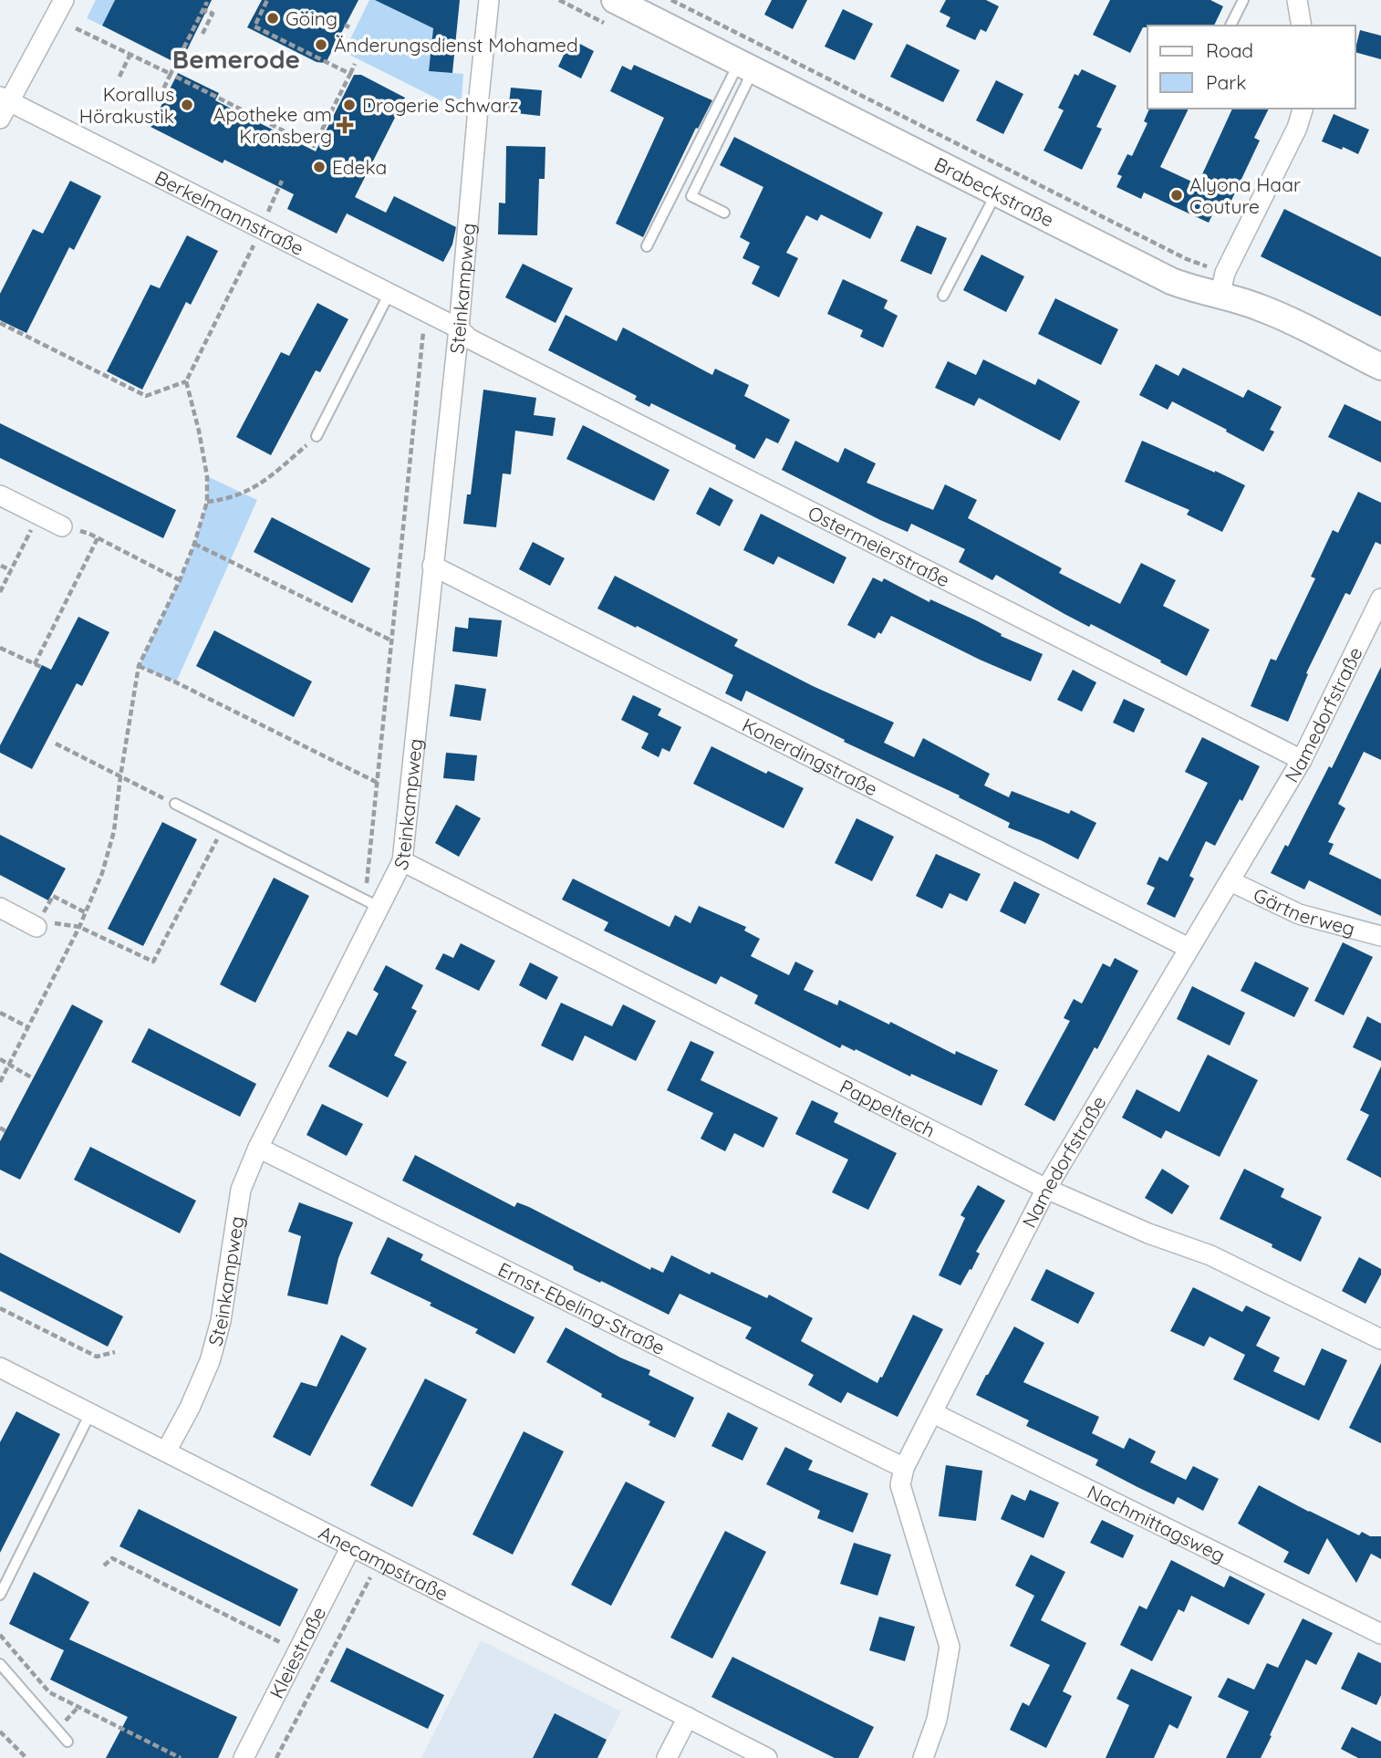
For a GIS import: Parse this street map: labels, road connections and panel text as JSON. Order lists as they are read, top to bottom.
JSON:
{
  "streets": {
    "main road": ["Brabeckstraße"],
    "street": [
      "Berkelmannstraße",
      "Steinkampweg",
      "Ostermeierstraße",
      "Namedorfstraße",
      "Konerdingstraße",
      "Gärtnerweg",
      "Pappelteich",
      "Ernst-Ebeling-Straße",
      "Nachmittagsweg",
      "Anecampstraße",
      "Kleiestraße"
    ]
  },
  "crossings": [
    ["Berkelmannstraße", "Steinkampweg"],
    ["Berkelmannstraße", "Ostermeierstraße"],
    ["Steinkampweg", "Ostermeierstraße"],
    ["Steinkampweg", "Konerdingstraße"],
    ["Steinkampweg", "Pappelteich"],
    ["Steinkampweg", "Ernst-Ebeling-Straße"],
    ["Steinkampweg", "Anecampstraße"],
    ["Ostermeierstraße", "Namedorfstraße"],
    ["Namedorfstraße", "Konerdingstraße"],
    ["Namedorfstraße", "Gärtnerweg"],
    ["Namedorfstraße", "Pappelteich"],
    ["Namedorfstraße", "Ernst-Ebeling-Straße"],
    ["Namedorfstraße", "Nachmittagsweg"],
    ["Anecampstraße", "Kleiestraße"]
  ],
  "districts": ["Bemerode"],
  "places": {
    "other": [
      "Göing",
      "Änderungsdienst Mohamed",
      "Korallus Hörakustik",
      "Drogerie Schwarz",
      "Edeka",
      "Alyona Haar Couture"
    ],
    "health": ["Apotheke am Kronsberg"]
  },
  "legend": ["Road", "Park"]
}
